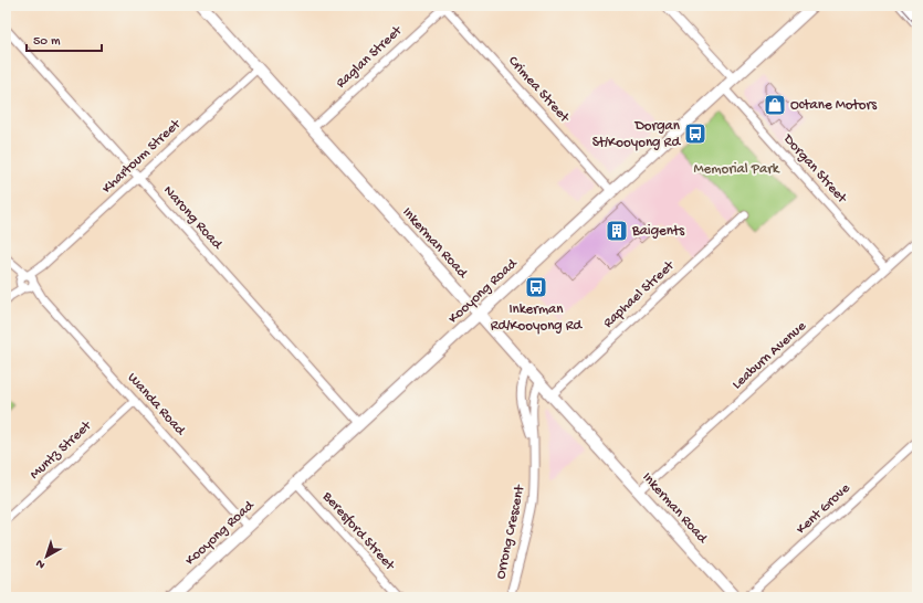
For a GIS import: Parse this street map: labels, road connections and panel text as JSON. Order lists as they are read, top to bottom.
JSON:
{
  "streets": {
    "street": [
      "Raglan Street",
      "Crimea Street",
      "Khartoum Street",
      "Dorgan Street",
      "Narong Road",
      "Inkerman Road",
      "Kooyong Road",
      "Raphael Street",
      "Leaburn Avenue",
      "Wanda Road",
      "Muntz Street",
      "Kent Grove",
      "Beresford Street",
      "Orrong Crescent"
    ]
  },
  "crossings": [
    ["Raglan Street", "Crimea Street"],
    ["Raglan Street", "Inkerman Road"],
    ["Crimea Street", "Kooyong Road"],
    ["Khartoum Street", "Narong Road"],
    ["Khartoum Street", "Inkerman Road"],
    ["Khartoum Street", "Wanda Road"],
    ["Dorgan Street", "Kooyong Road"],
    ["Dorgan Street", "Leaburn Avenue"],
    ["Narong Road", "Kooyong Road"],
    ["Inkerman Road", "Kooyong Road"],
    ["Inkerman Road", "Raphael Street"],
    ["Inkerman Road", "Leaburn Avenue"],
    ["Inkerman Road", "Orrong Crescent"],
    ["Kooyong Road", "Wanda Road"],
    ["Kooyong Road", "Beresford Street"],
    ["Wanda Road", "Muntz Street"]
  ],
  "parks": ["Memorial Park"],
  "places": {
    "shop": ["Octane Motors"],
    "bus stop": ["Dorgan St/Kooyong Rd", "Inkerman Rd/Kooyong Rd"],
    "building": ["Baigents"]
  },
  "scale_bar": "50 m",
  "north": "bottom left"
}
